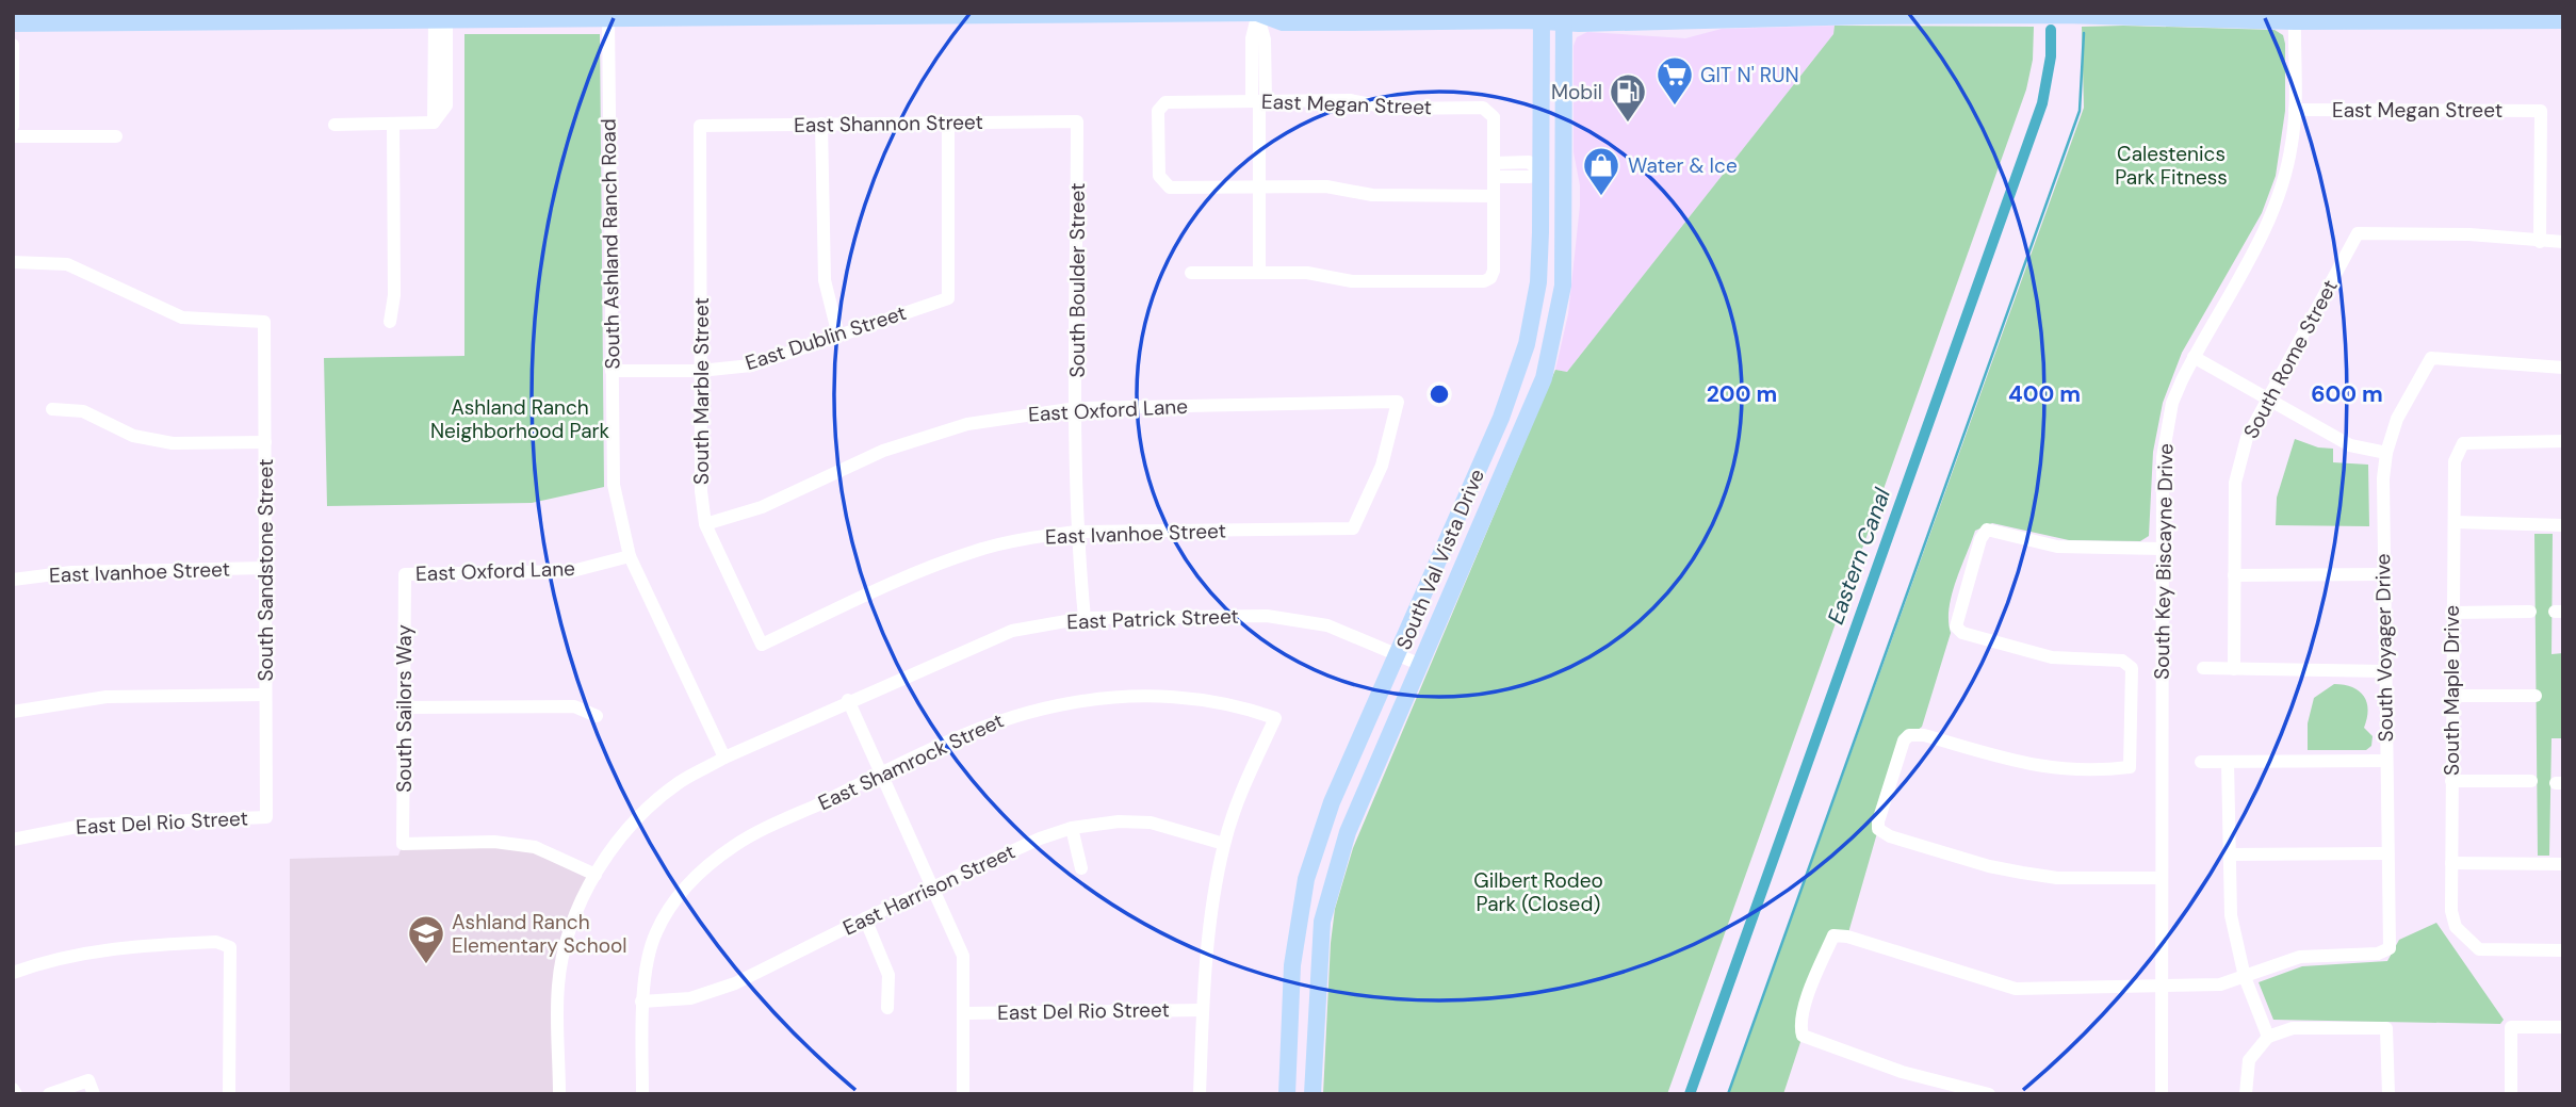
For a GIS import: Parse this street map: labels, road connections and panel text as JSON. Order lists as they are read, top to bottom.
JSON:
{
  "streets": {
    "main road": ["South Val Vista Drive"],
    "street": [
      "East Megan Street",
      "East Shannon Street",
      "South Ashland Ranch Road",
      "South Boulder Street",
      "East Dublin Street",
      "South Rome Street",
      "South Marble Street",
      "East Oxford Lane",
      "East Ivanhoe Street",
      "South Key Biscayne Drive",
      "South Sandstone Street",
      "East Patrick Street",
      "South Voyager Drive",
      "South Maple Drive",
      "South Sailors Way",
      "East Shamrock Street",
      "East Del Rio Street",
      "East Harrison Street"
    ]
  },
  "crossings": [
    ["East Megan Street", "South Rome Street"],
    ["East Megan Street", "South Key Biscayne Drive"],
    ["East Shannon Street", "South Boulder Street"],
    ["East Shannon Street", "East Dublin Street"],
    ["East Shannon Street", "South Marble Street"],
    ["South Ashland Ranch Road", "East Dublin Street"],
    ["South Ashland Ranch Road", "East Oxford Lane"],
    ["South Ashland Ranch Road", "East Patrick Street"],
    ["South Boulder Street", "East Oxford Lane"],
    ["South Boulder Street", "East Ivanhoe Street"],
    ["South Boulder Street", "East Patrick Street"],
    ["East Dublin Street", "South Marble Street"],
    ["South Marble Street", "East Oxford Lane"],
    ["South Marble Street", "East Ivanhoe Street"],
    ["East Oxford Lane", "East Ivanhoe Street"],
    ["East Oxford Lane", "South Sailors Way"],
    ["East Ivanhoe Street", "South Sandstone Street"],
    ["South Val Vista Drive", "East Patrick Street"],
    ["South Sandstone Street", "East Del Rio Street"],
    ["East Shamrock Street", "East Harrison Street"]
  ],
  "water": ["Eastern Canal"],
  "parks": ["Calestenics Park Fitness", "Ashland Ranch Neighborhood Park", "Gilbert Rodeo Park (Closed)"],
  "places": {
    "supermarket": ["GIT N' RUN"],
    "fuel station": ["Mobil"],
    "shop": ["Water & Ice"],
    "school or university": ["Ashland Ranch Elementary School"]
  },
  "rings": ["200 m", "400 m", "600 m"]
}
